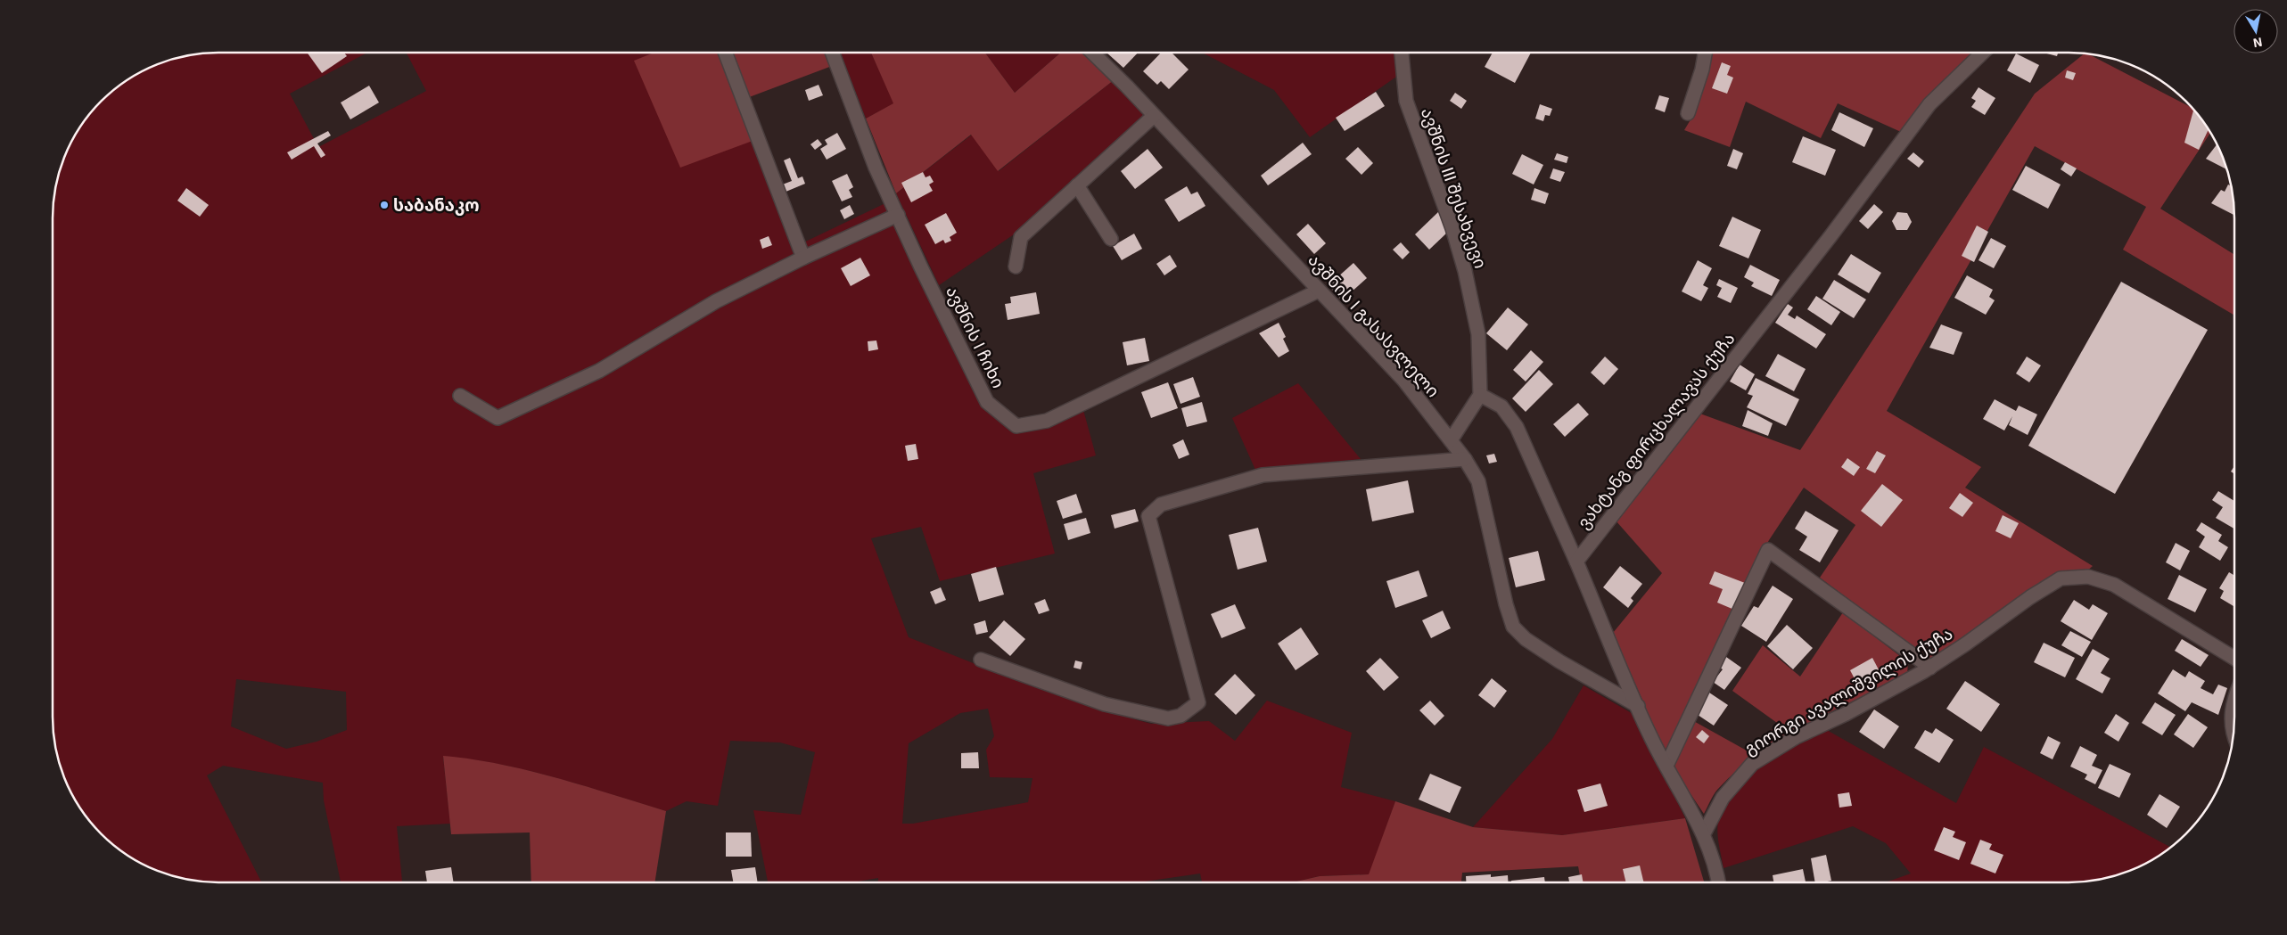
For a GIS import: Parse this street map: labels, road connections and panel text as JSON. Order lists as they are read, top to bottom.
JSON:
{
  "streets": {
    "street": [
      "ავშნის III შესახვევი",
      "ავშნის I გასასვლელი",
      "ავშნის I ჩიხი",
      "ვახტანგ ფირცხალავას ქუჩა",
      "გიორგი ავალიშვილის ქუჩა"
    ]
  },
  "crossings": [
    ["ავშნის I გასასვლელი", "ავშნის I ჩიხი"]
  ],
  "places": ["საბანაკო"],
  "north": "bottom"
}
